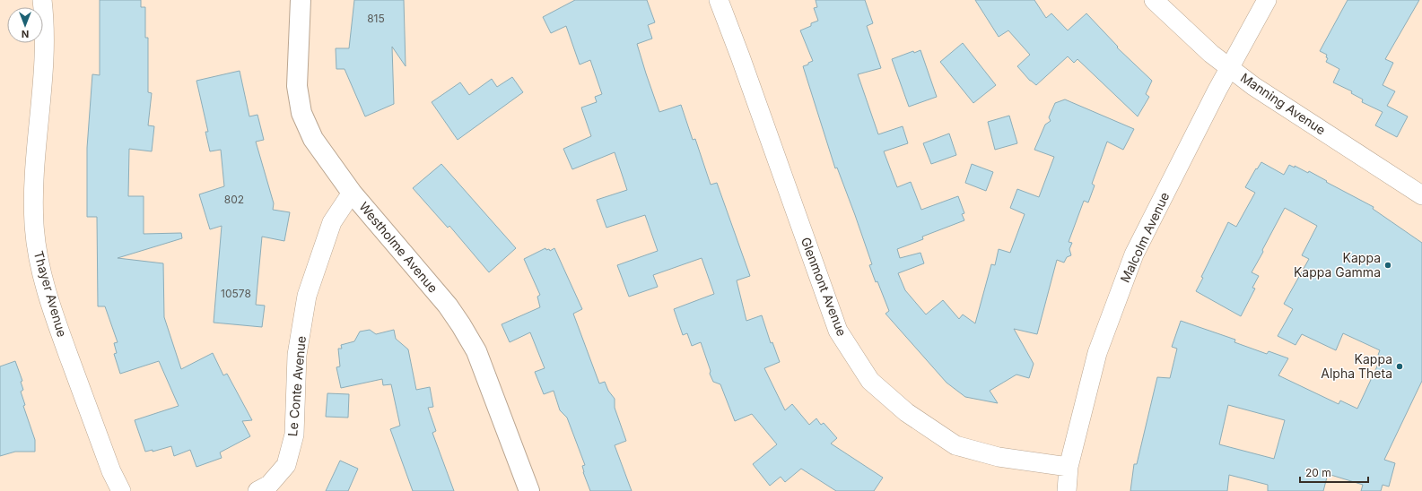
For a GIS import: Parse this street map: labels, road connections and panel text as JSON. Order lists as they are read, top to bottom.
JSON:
{
  "streets": {
    "street": [
      "Manning Avenue",
      "Malcolm Avenue",
      "Westholme Avenue",
      "Glenmont Avenue",
      "Thayer Avenue",
      "Le Conte Avenue"
    ]
  },
  "crossings": [
    ["Manning Avenue", "Malcolm Avenue"],
    ["Malcolm Avenue", "Glenmont Avenue"],
    ["Westholme Avenue", "Le Conte Avenue"]
  ],
  "places": ["Kappa Kappa Gamma", "Kappa Alpha Theta"],
  "house_numbers": ["815", "802", "10578"],
  "scale_bar": "20 m",
  "north": "bottom"
}
